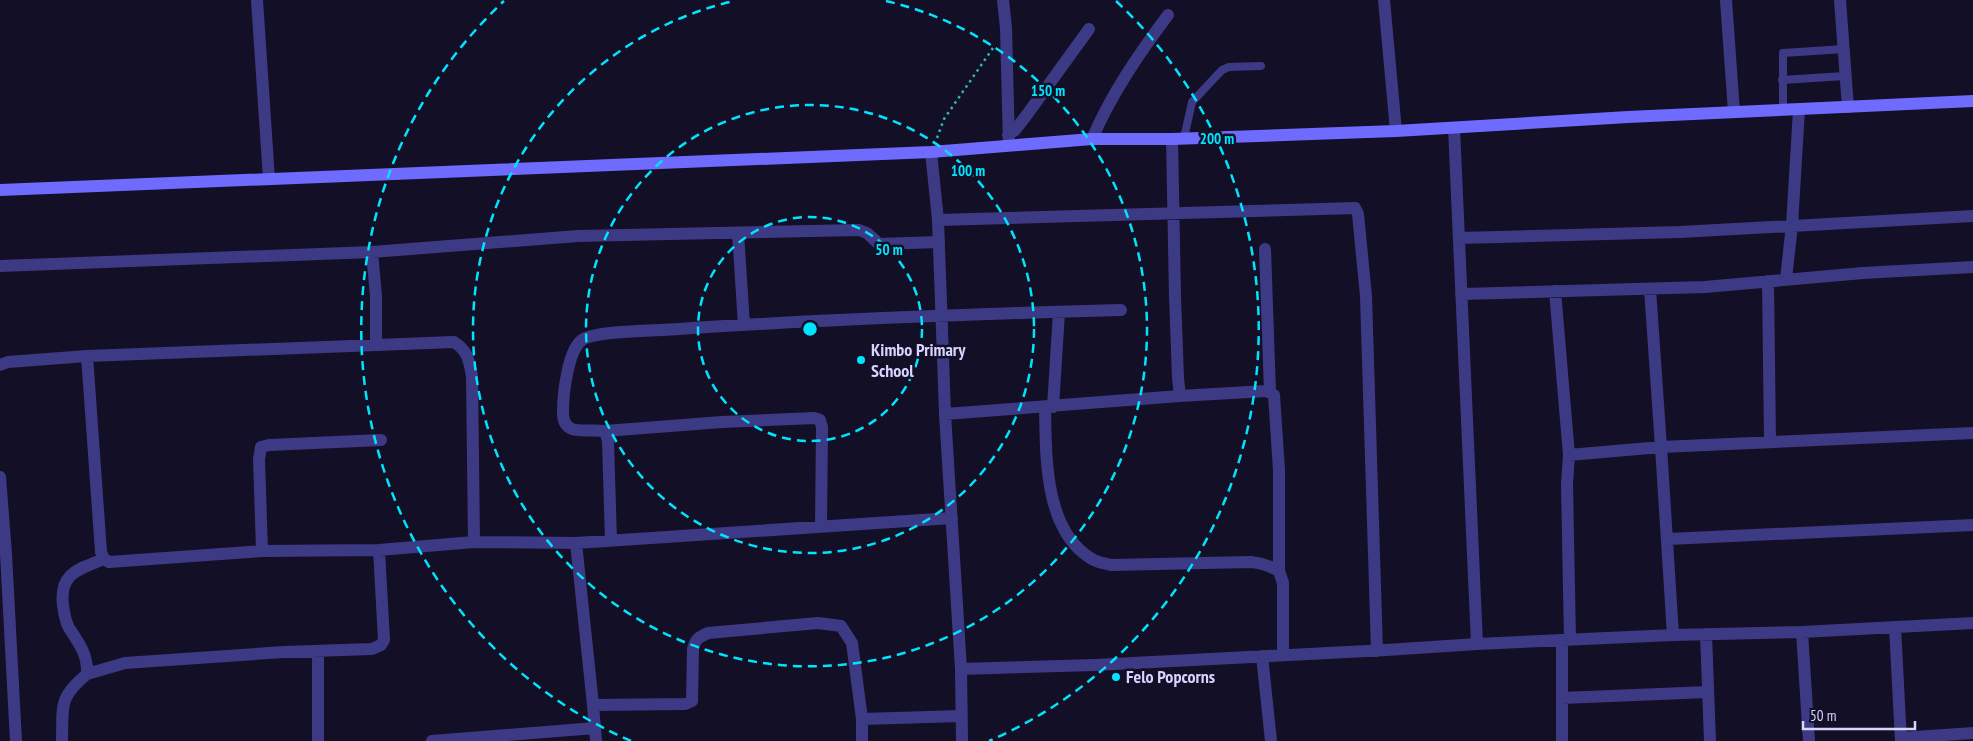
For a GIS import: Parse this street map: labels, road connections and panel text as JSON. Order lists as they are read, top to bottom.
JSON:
{
  "places": ["Kimbo Primary School", "Felo Popcorns"],
  "scale_bar": "50 m",
  "rings": [
    "150 m",
    "200 m",
    "100 m",
    "50 m"
  ]
}
